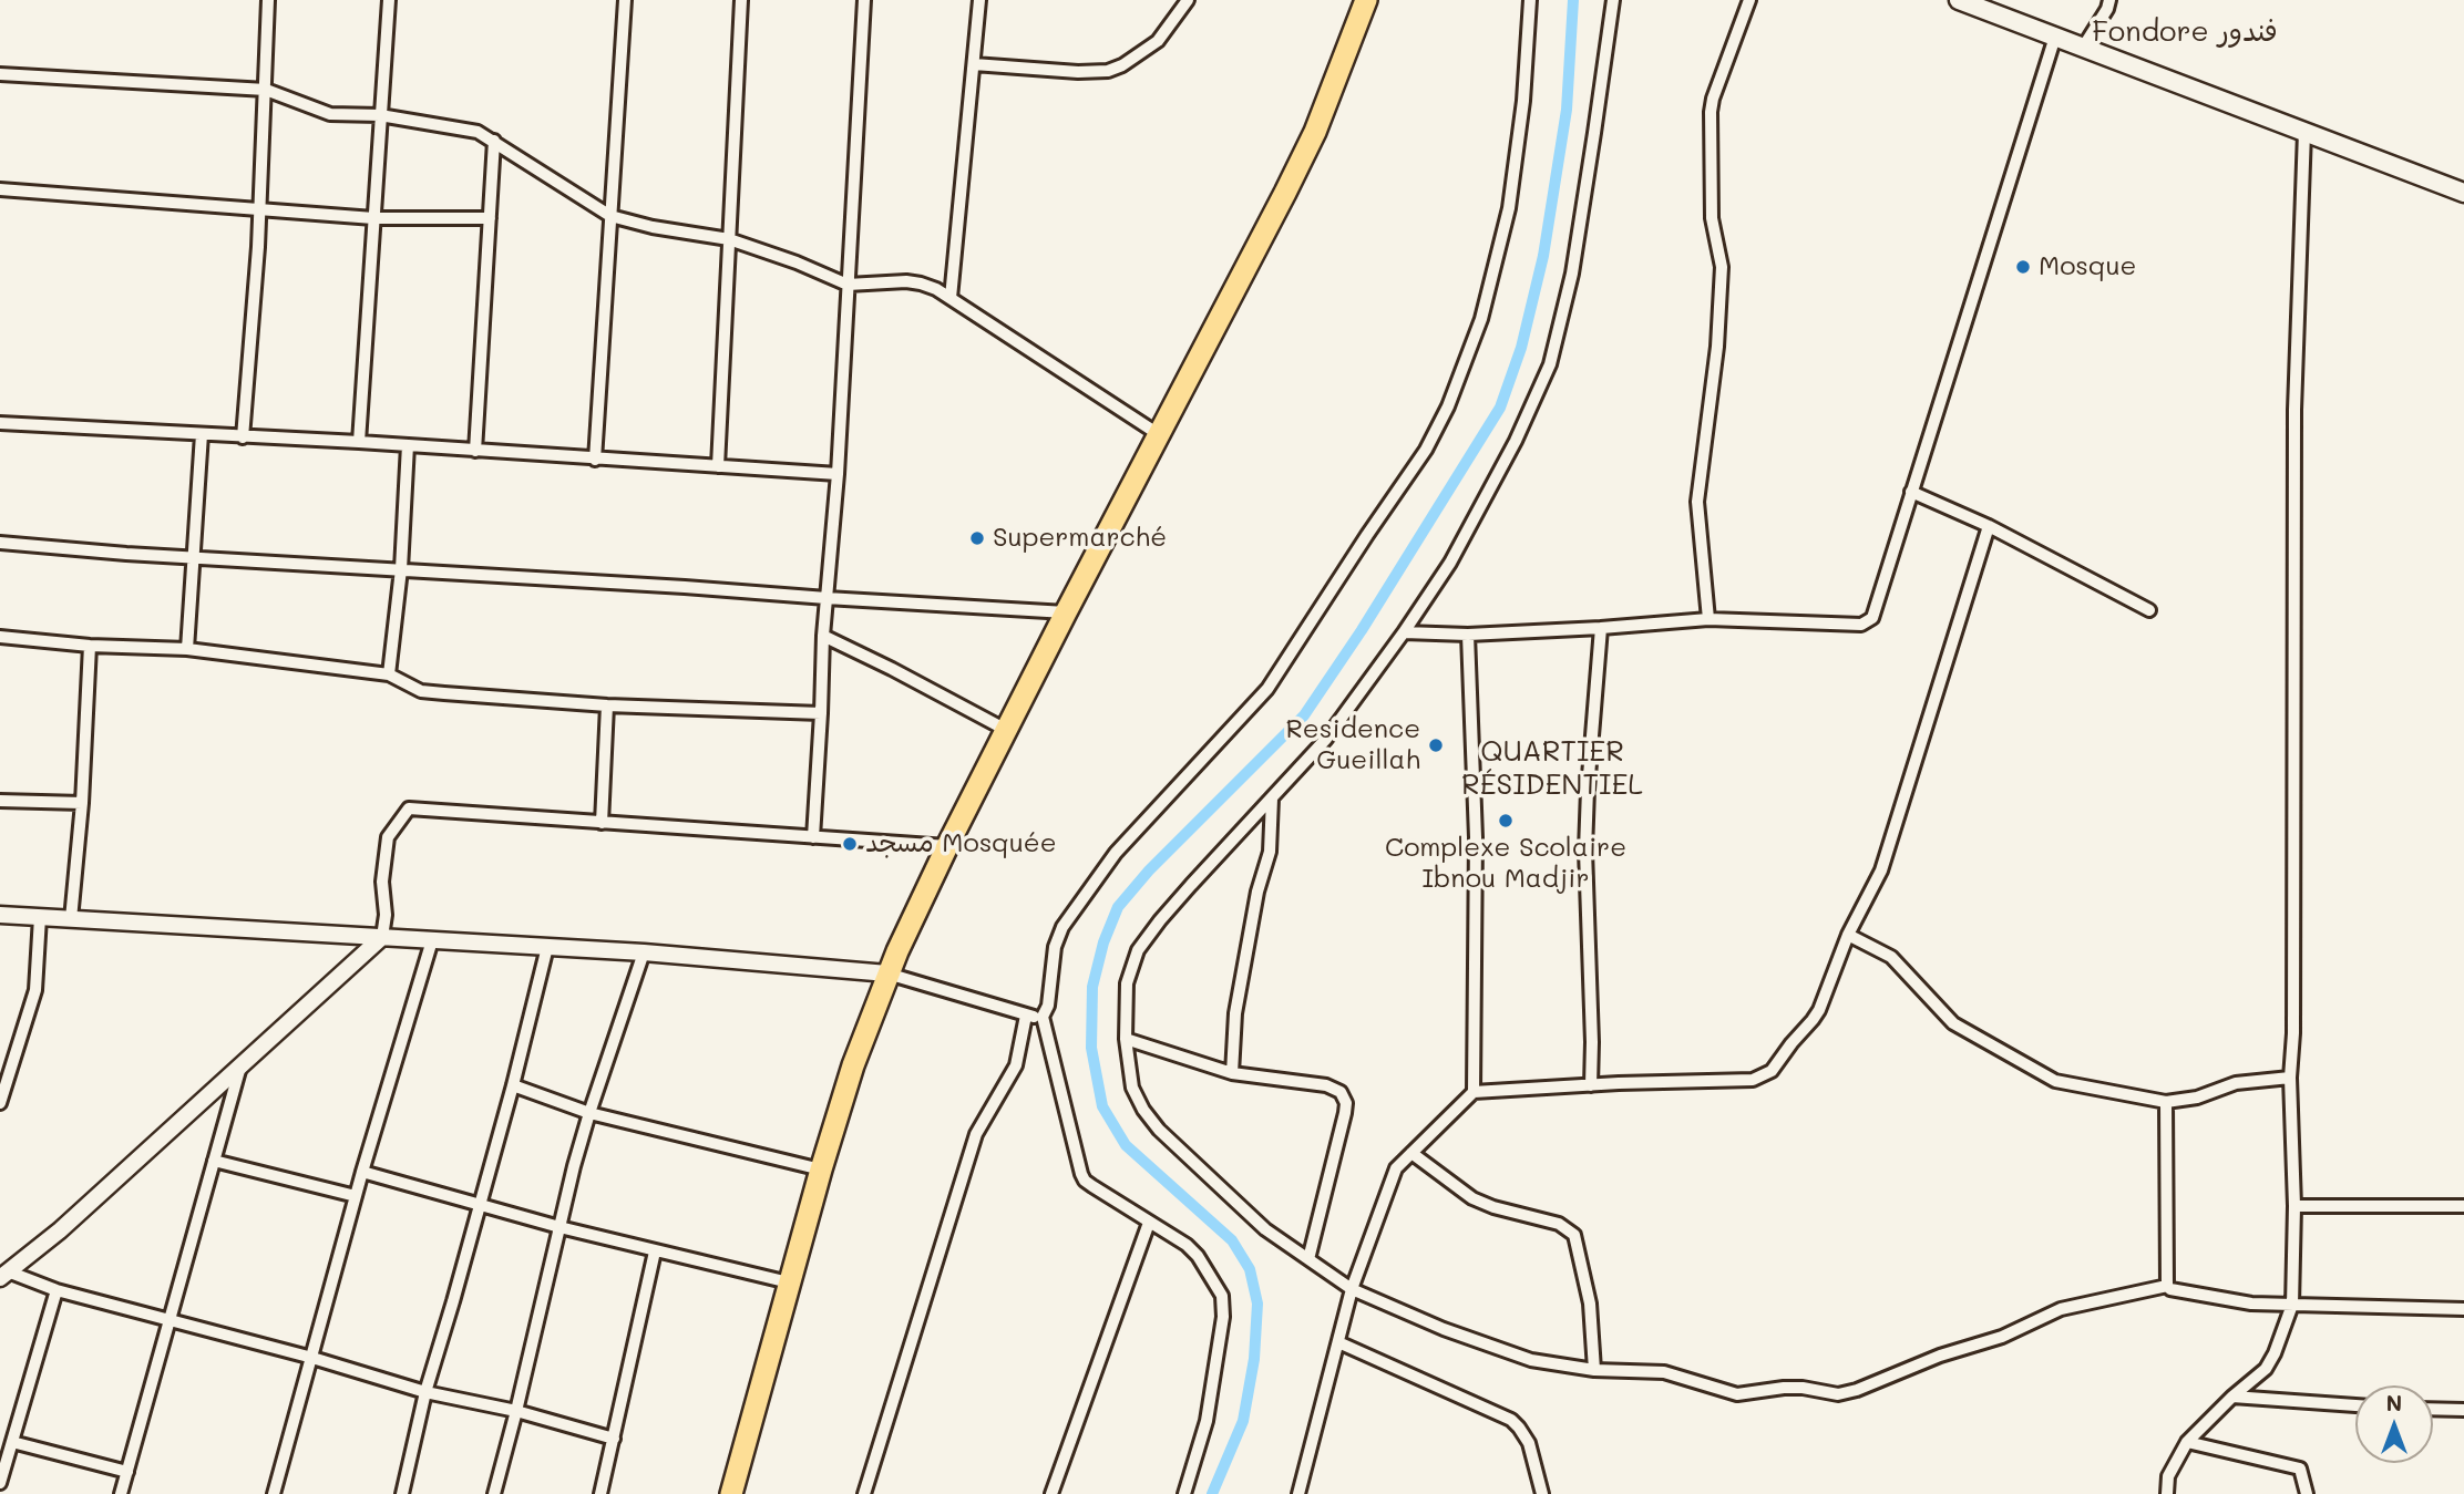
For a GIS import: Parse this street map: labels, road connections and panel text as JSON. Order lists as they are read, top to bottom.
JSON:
{
  "districts": ["Fondore فندور", "QUARTIER RÉSIDENTIEL"],
  "places": [
    "Mosque",
    "Supermarché",
    "Residence Gueillah",
    "Complexe Scolaire Ibnou Madjir",
    "مسجد Mosquée"
  ],
  "north": "top"
}
